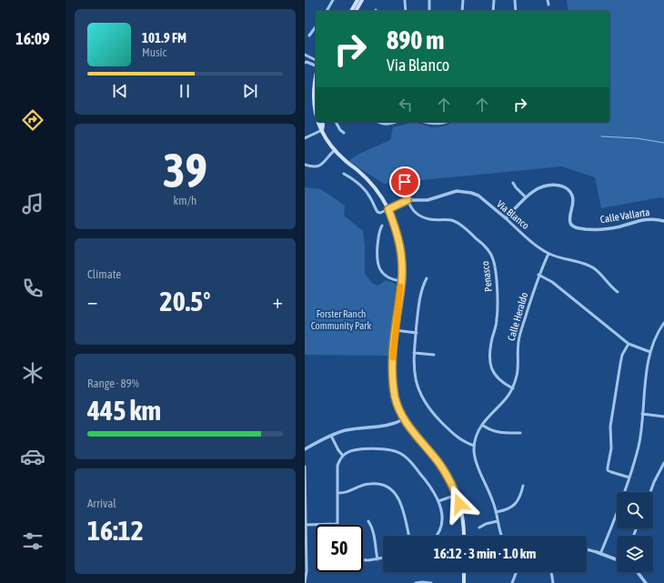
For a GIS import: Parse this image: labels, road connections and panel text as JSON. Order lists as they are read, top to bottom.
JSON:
{
  "streets": {
    "street": [
      "Via Blanco",
      "Calle Vallarta",
      "Penasco",
      "Calle Heraldo"
    ]
  },
  "crossings": [
    ["Via Blanco", "Calle Vallarta"],
    ["Via Blanco", "Penasco"],
    ["Via Blanco", "Calle Heraldo"],
    ["Penasco", "Calle Heraldo"]
  ],
  "parks": ["Forster Ranch Community Park"],
  "page": {
    "tabs": "16:09",
    "turn": ["890 m", "Via Blanco"],
    "song": ["101.9 FM", "Music"],
    "tile": [
      ["39", "km/h"],
      "Climate",
      ["Range · 89%", "445 km"],
      ["Arrival", "16:12"]
    ],
    "heat": ["−", "20.5°", "+"],
    "limit": "50",
    "trip": "16:12 · 3 min · 1.0 km"
  }
}
